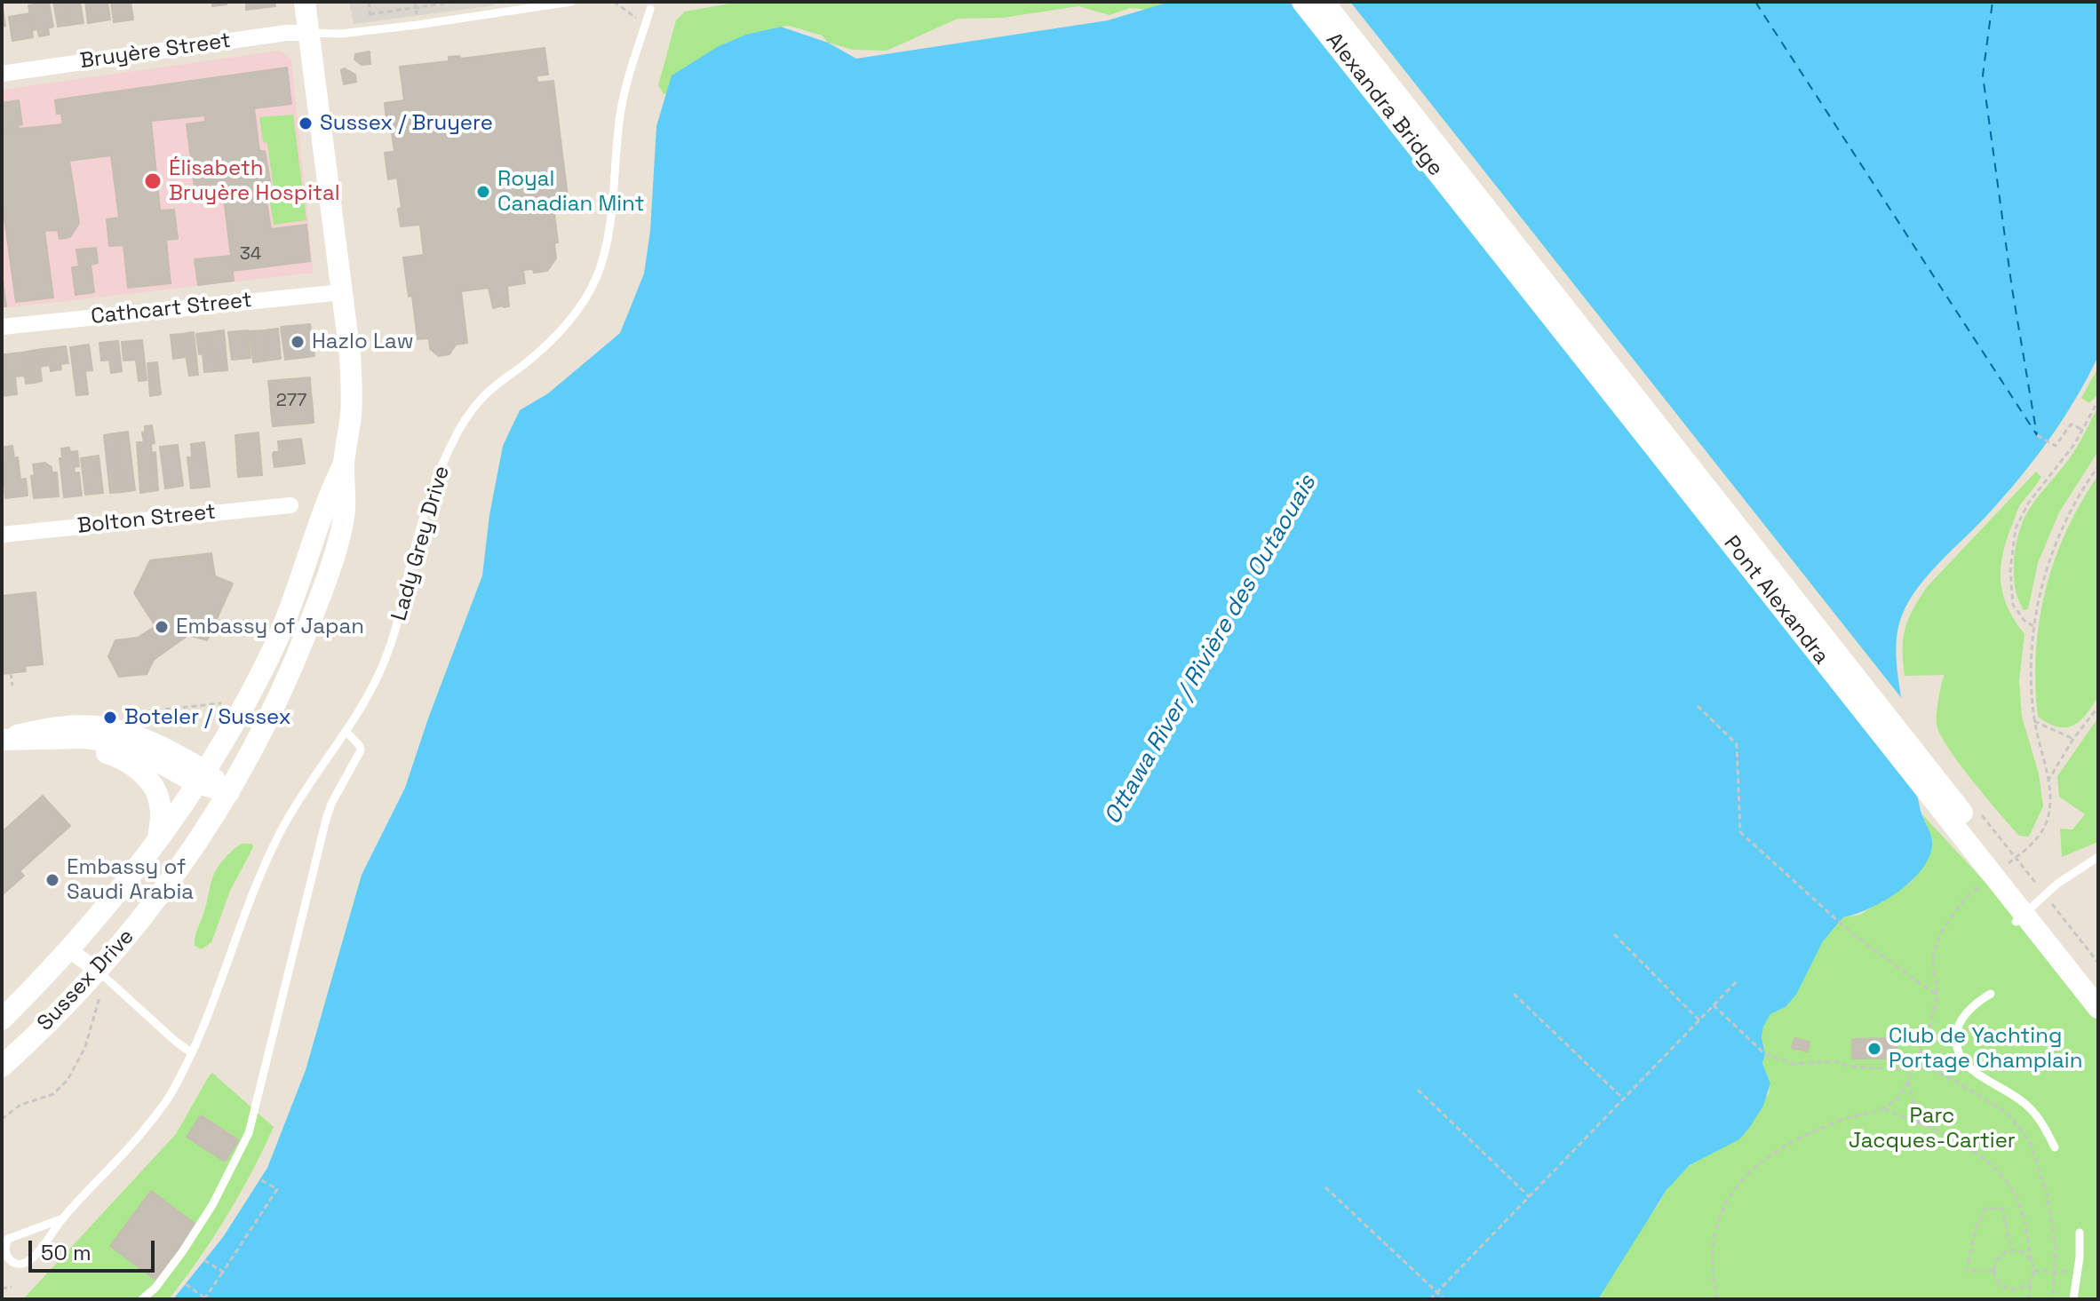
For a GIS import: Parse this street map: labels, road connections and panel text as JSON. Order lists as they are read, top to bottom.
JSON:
{
  "streets": {
    "main road": ["Alexandra Bridge", "Pont Alexandra", "Sussex Drive"],
    "street": ["Bruyère Street", "Cathcart Street", "Bolton Street"],
    "lane": ["Lady Grey Drive"]
  },
  "crossings": [
    ["Bruyère Street", "Sussex Drive"],
    ["Alexandra Bridge", "Pont Alexandra"],
    ["Cathcart Street", "Sussex Drive"]
  ],
  "water": ["Ottawa River / Rivière des Outaouais"],
  "parks": ["Parc Jacques-Cartier"],
  "places": [
    "Sussex / Bruyere",
    "Élisabeth Bruyère Hospital",
    "Royal Canadian Mint",
    "Hazlo Law",
    "Embassy of Japan",
    "Boteler / Sussex",
    "Embassy of Saudi Arabia",
    "Club de Yachting Portage Champlain"
  ],
  "house_numbers": ["34", "277"],
  "scale_bar": "50 m"
}
